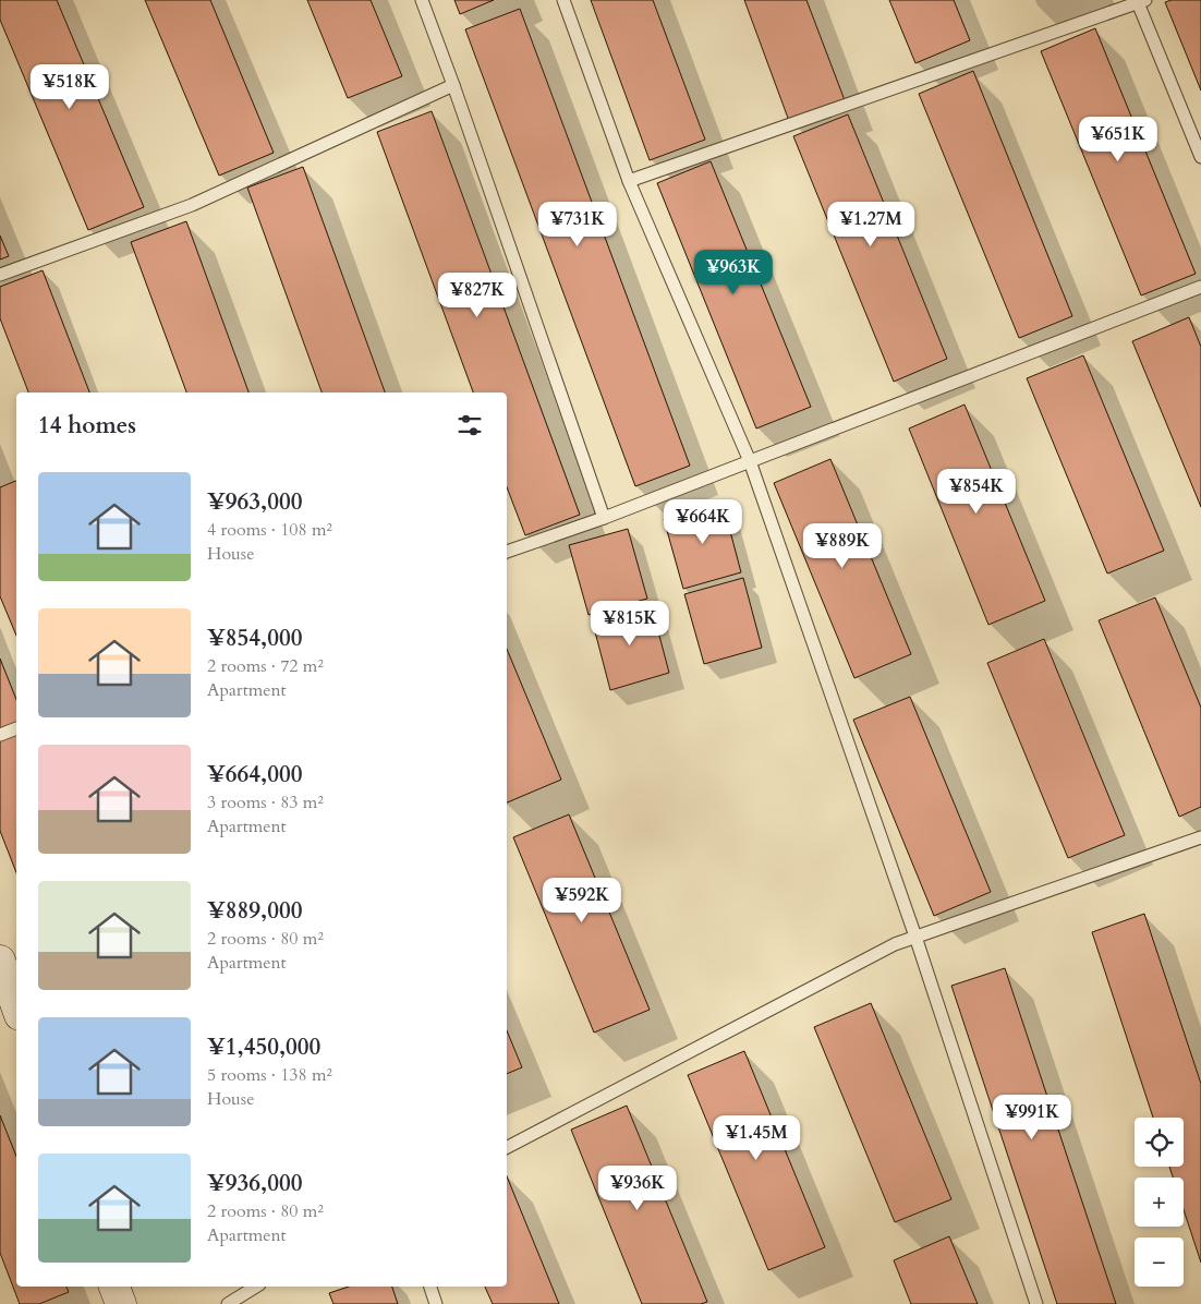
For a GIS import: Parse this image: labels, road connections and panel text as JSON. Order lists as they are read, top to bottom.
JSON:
{
  "page": {
    "price": [
      "¥518K",
      "¥651K",
      "¥731K",
      "¥1.27M",
      "¥963K",
      "¥827K",
      "¥854K",
      "¥664K",
      "¥889K",
      "¥815K",
      "¥592K",
      "¥991K",
      "¥1.45M",
      "¥936K"
    ],
    "heading": "14 homes",
    "list": [
      {
        "name": "¥963,000",
        "note": "4 rooms · 108 m² · House"
      },
      {
        "name": "¥854,000",
        "note": "2 rooms · 72 m² · Apartment"
      },
      {
        "name": "¥664,000",
        "note": "3 rooms · 83 m² · Apartment"
      },
      {
        "name": "¥889,000",
        "note": "2 rooms · 80 m² · Apartment"
      },
      {
        "name": "¥1,450,000",
        "note": "5 rooms · 138 m² · House"
      },
      {
        "name": "¥936,000",
        "note": "2 rooms · 80 m² · Apartment"
      }
    ],
    "map_buttons": ["+", "−"]
  }
}
